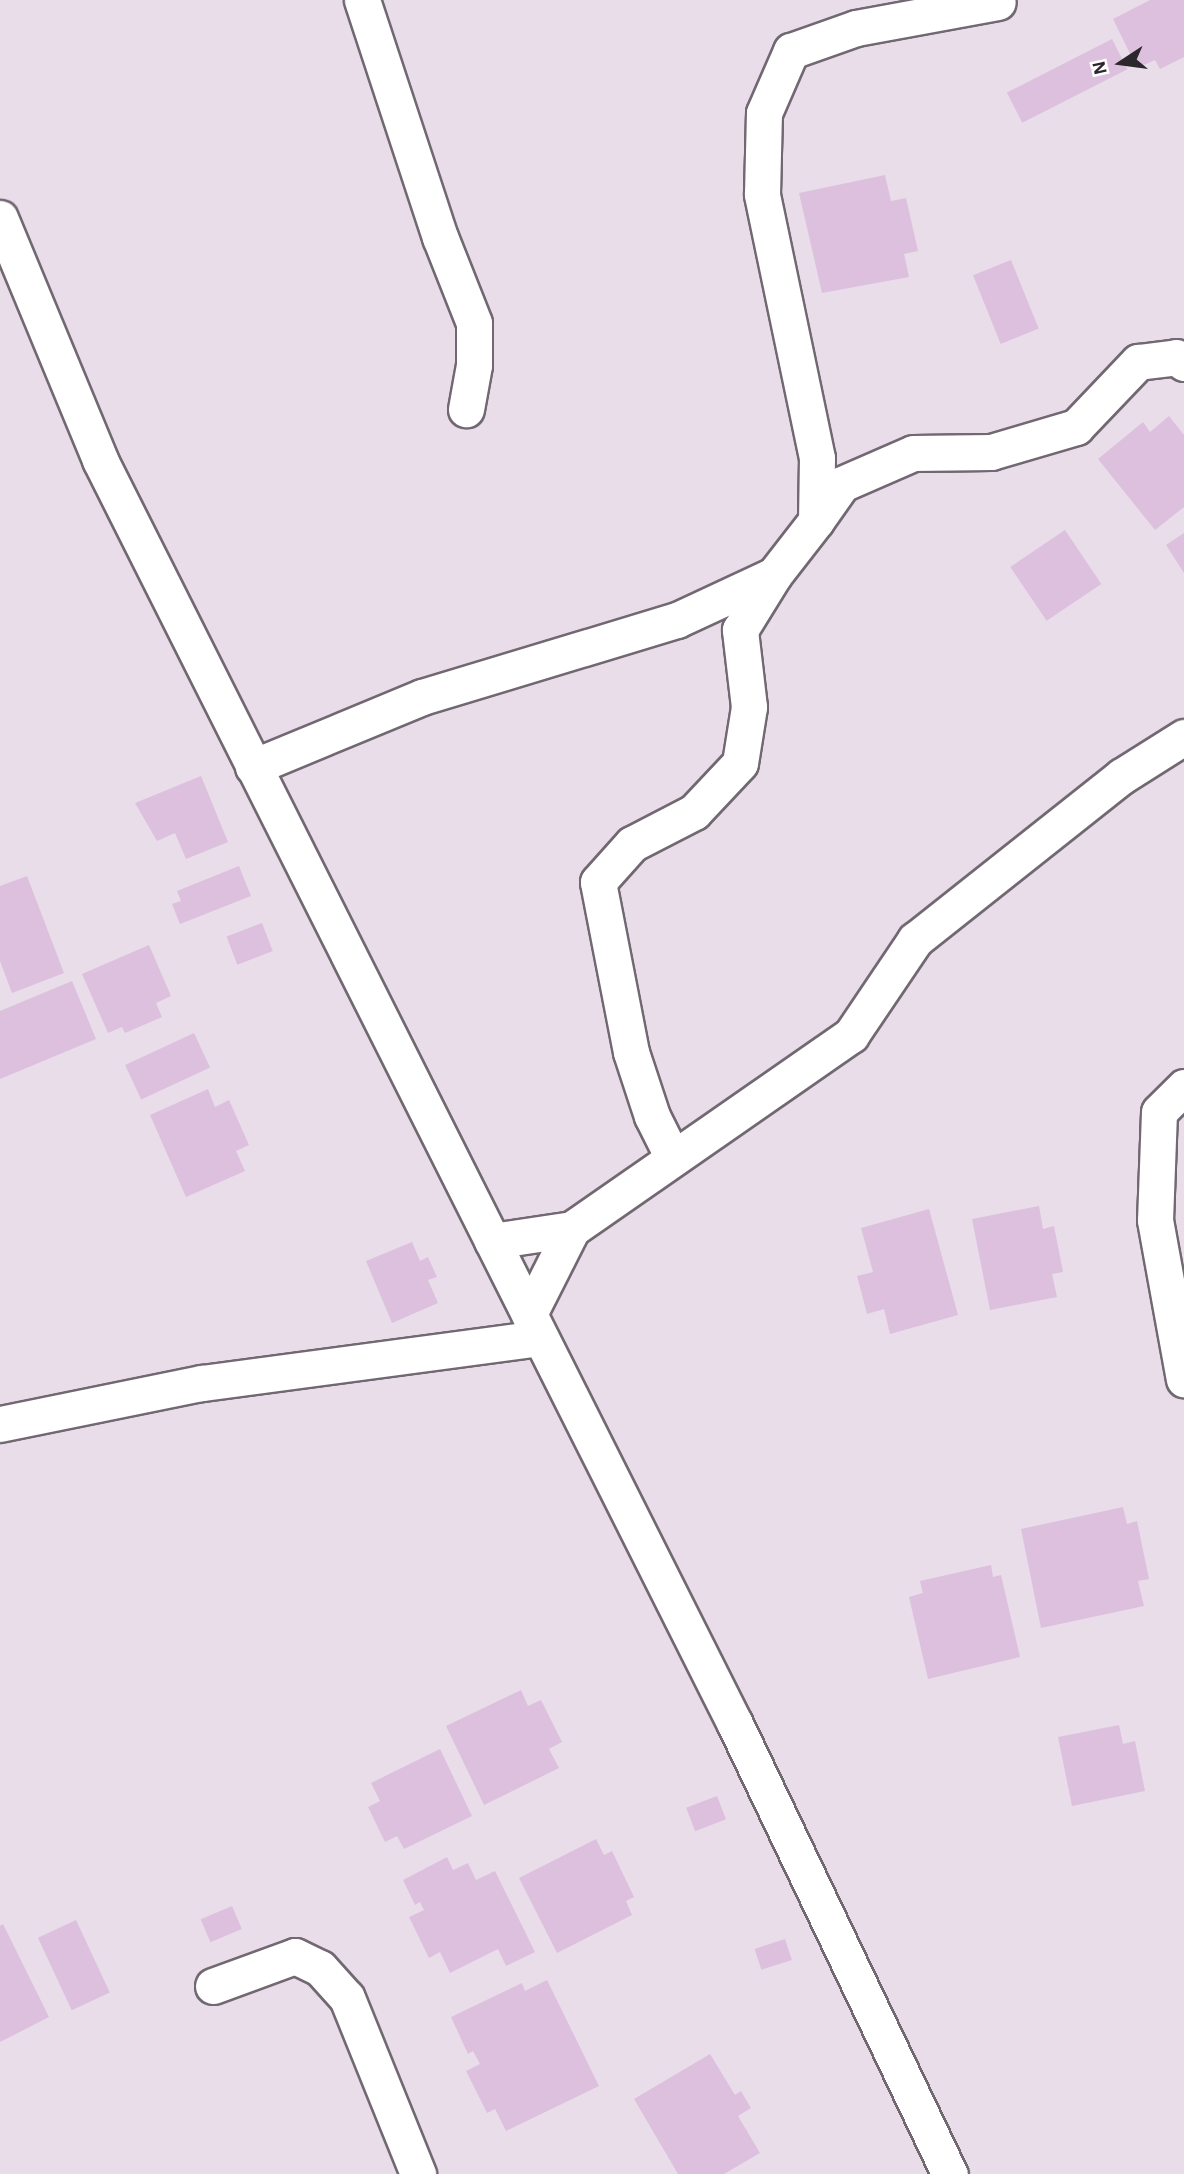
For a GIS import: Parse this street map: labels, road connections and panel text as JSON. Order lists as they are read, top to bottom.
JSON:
{
  "north": "left"
}
